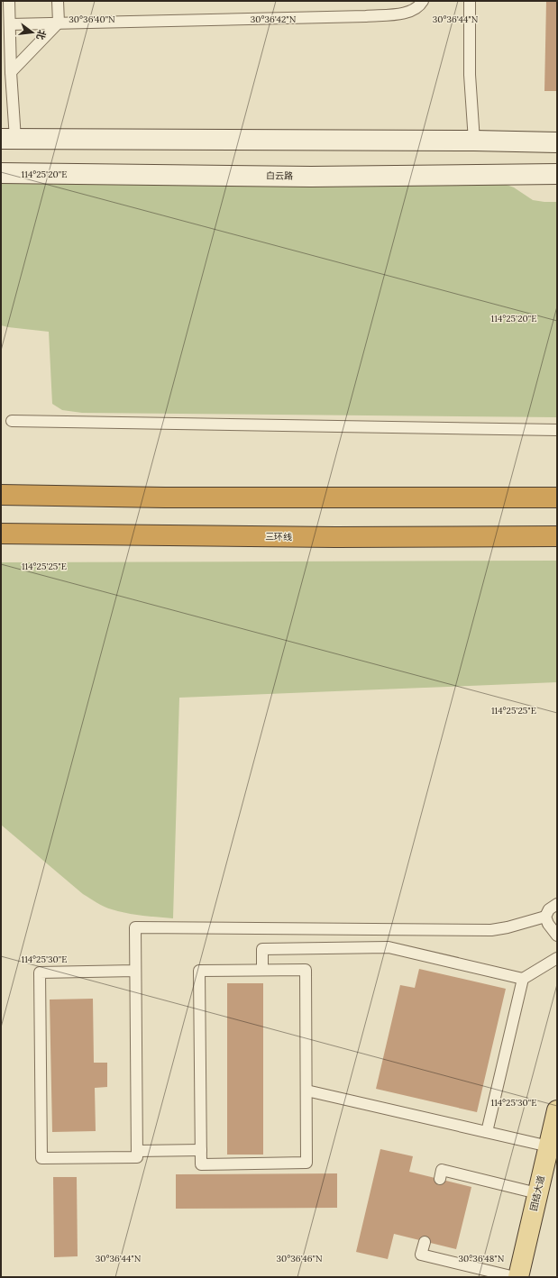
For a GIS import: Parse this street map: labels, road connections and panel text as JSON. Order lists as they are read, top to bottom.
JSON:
{
  "streets": {
    "highway": ["三环线"],
    "main road": ["团结大道"],
    "street": ["白云路"]
  },
  "north": "right",
  "coordinates": [
    "30°36'42\"N",
    "30°36'44\"N",
    "30°36'40\"N",
    "114°25'20\"E",
    "114°25'25\"E",
    "114°25'30\"E",
    "30°36'46\"N",
    "30°36'48\"N"
  ]
}
